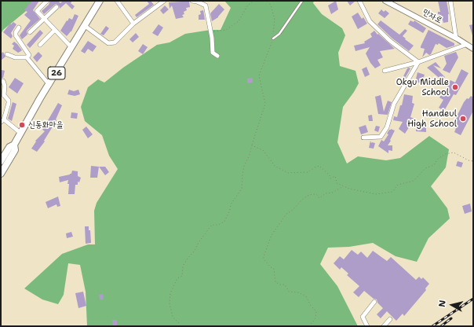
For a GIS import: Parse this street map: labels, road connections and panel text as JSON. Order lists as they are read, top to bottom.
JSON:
{
  "streets": {
    "main road": ["26"],
    "street": ["만자로"]
  },
  "places": ["Okgu Middle School", "Handeul High School", "신동화마을"],
  "north": "left"
}
